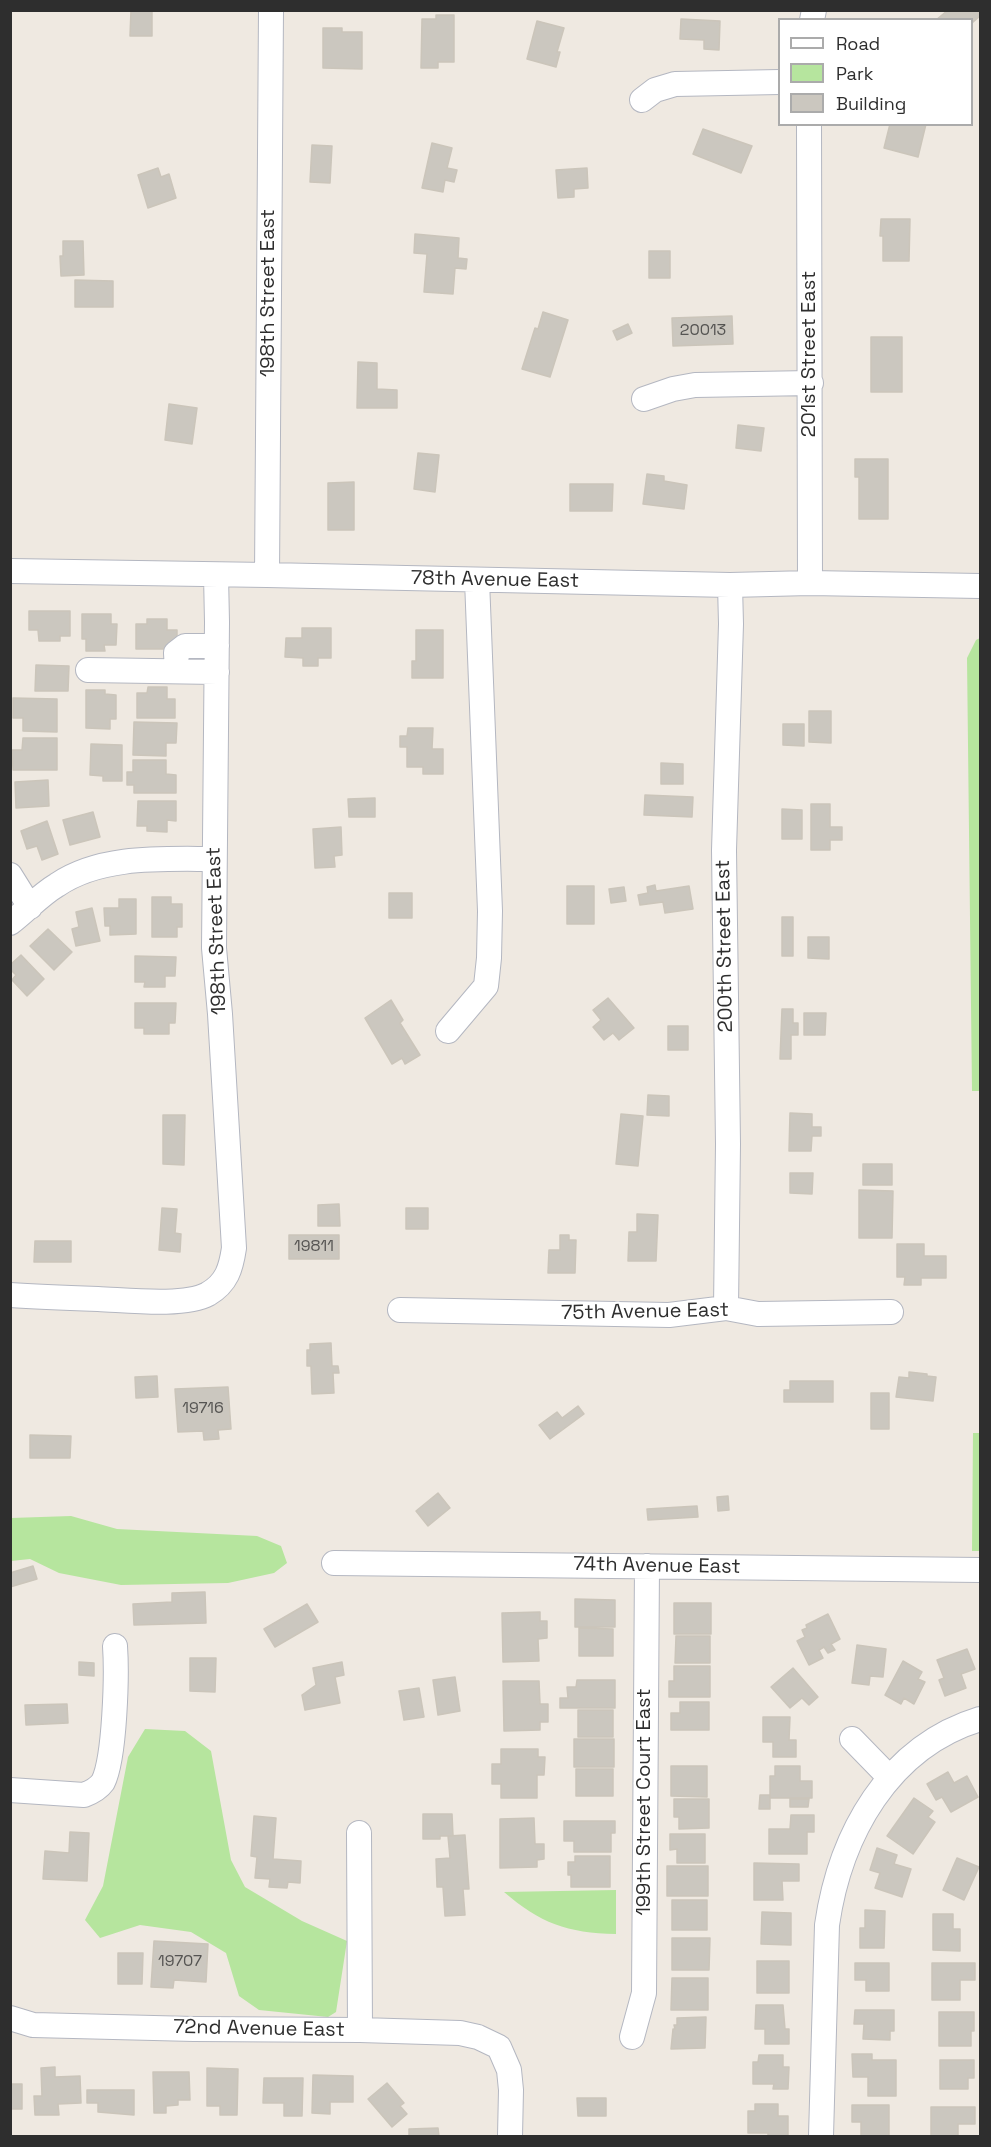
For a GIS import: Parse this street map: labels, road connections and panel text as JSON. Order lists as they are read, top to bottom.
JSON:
{
  "streets": {
    "street": [
      "198th Street East",
      "201st Street East",
      "78th Avenue East",
      "200th Street East",
      "75th Avenue East",
      "74th Avenue East",
      "199th Street Court East",
      "72nd Avenue East"
    ]
  },
  "crossings": [
    ["198th Street East", "78th Avenue East"],
    ["201st Street East", "78th Avenue East"],
    ["78th Avenue East", "200th Street East"],
    ["200th Street East", "75th Avenue East"],
    ["74th Avenue East", "199th Street Court East"]
  ],
  "house_numbers": [
    "20013",
    "19811",
    "19716",
    "19707"
  ],
  "legend": ["Road", "Park", "Building"]
}
